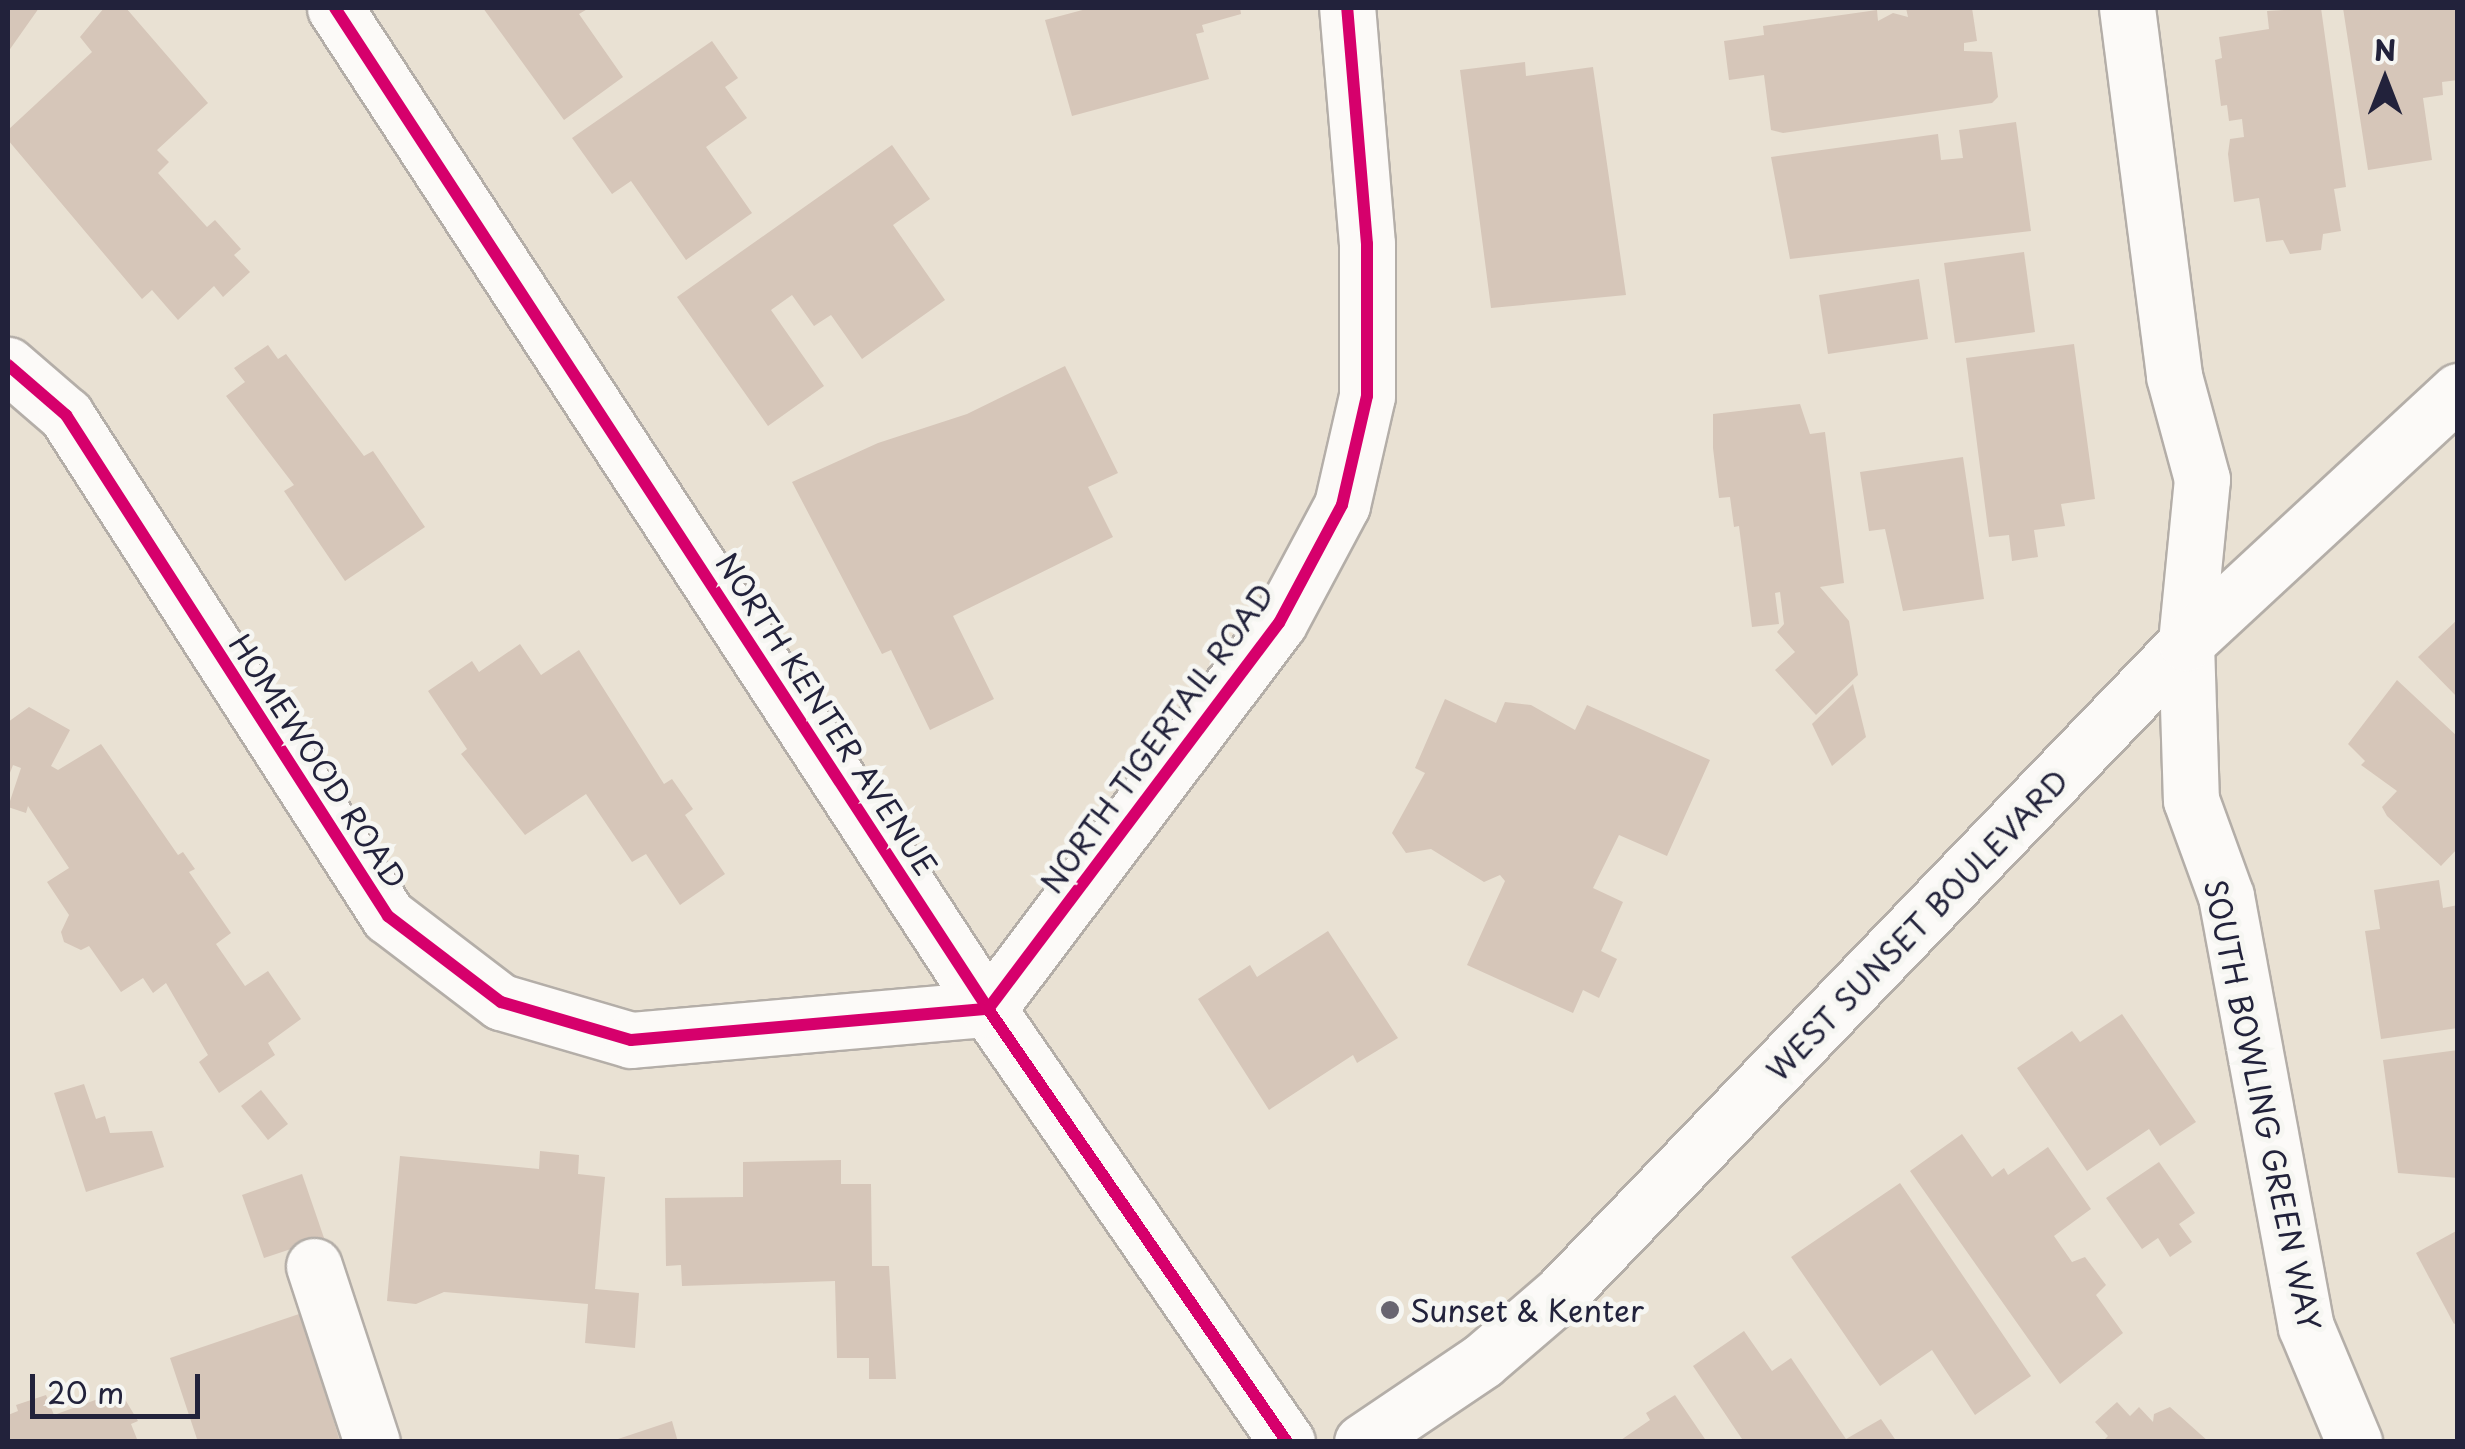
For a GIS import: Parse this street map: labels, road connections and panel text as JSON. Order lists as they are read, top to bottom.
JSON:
{
  "streets": {
    "street": [
      "NORTH KENTER AVENUE",
      "NORTH TIGERTAIL ROAD",
      "HOMEWOOD ROAD",
      "WEST SUNSET BOULEVARD",
      "SOUTH BOWLING GREEN WAY"
    ]
  },
  "crossings": [
    ["NORTH KENTER AVENUE", "NORTH TIGERTAIL ROAD"],
    ["NORTH KENTER AVENUE", "HOMEWOOD ROAD"],
    ["NORTH TIGERTAIL ROAD", "HOMEWOOD ROAD"],
    ["WEST SUNSET BOULEVARD", "SOUTH BOWLING GREEN WAY"]
  ],
  "places": ["Sunset & Kenter"],
  "scale_bar": "20 m",
  "north": "top"
}
